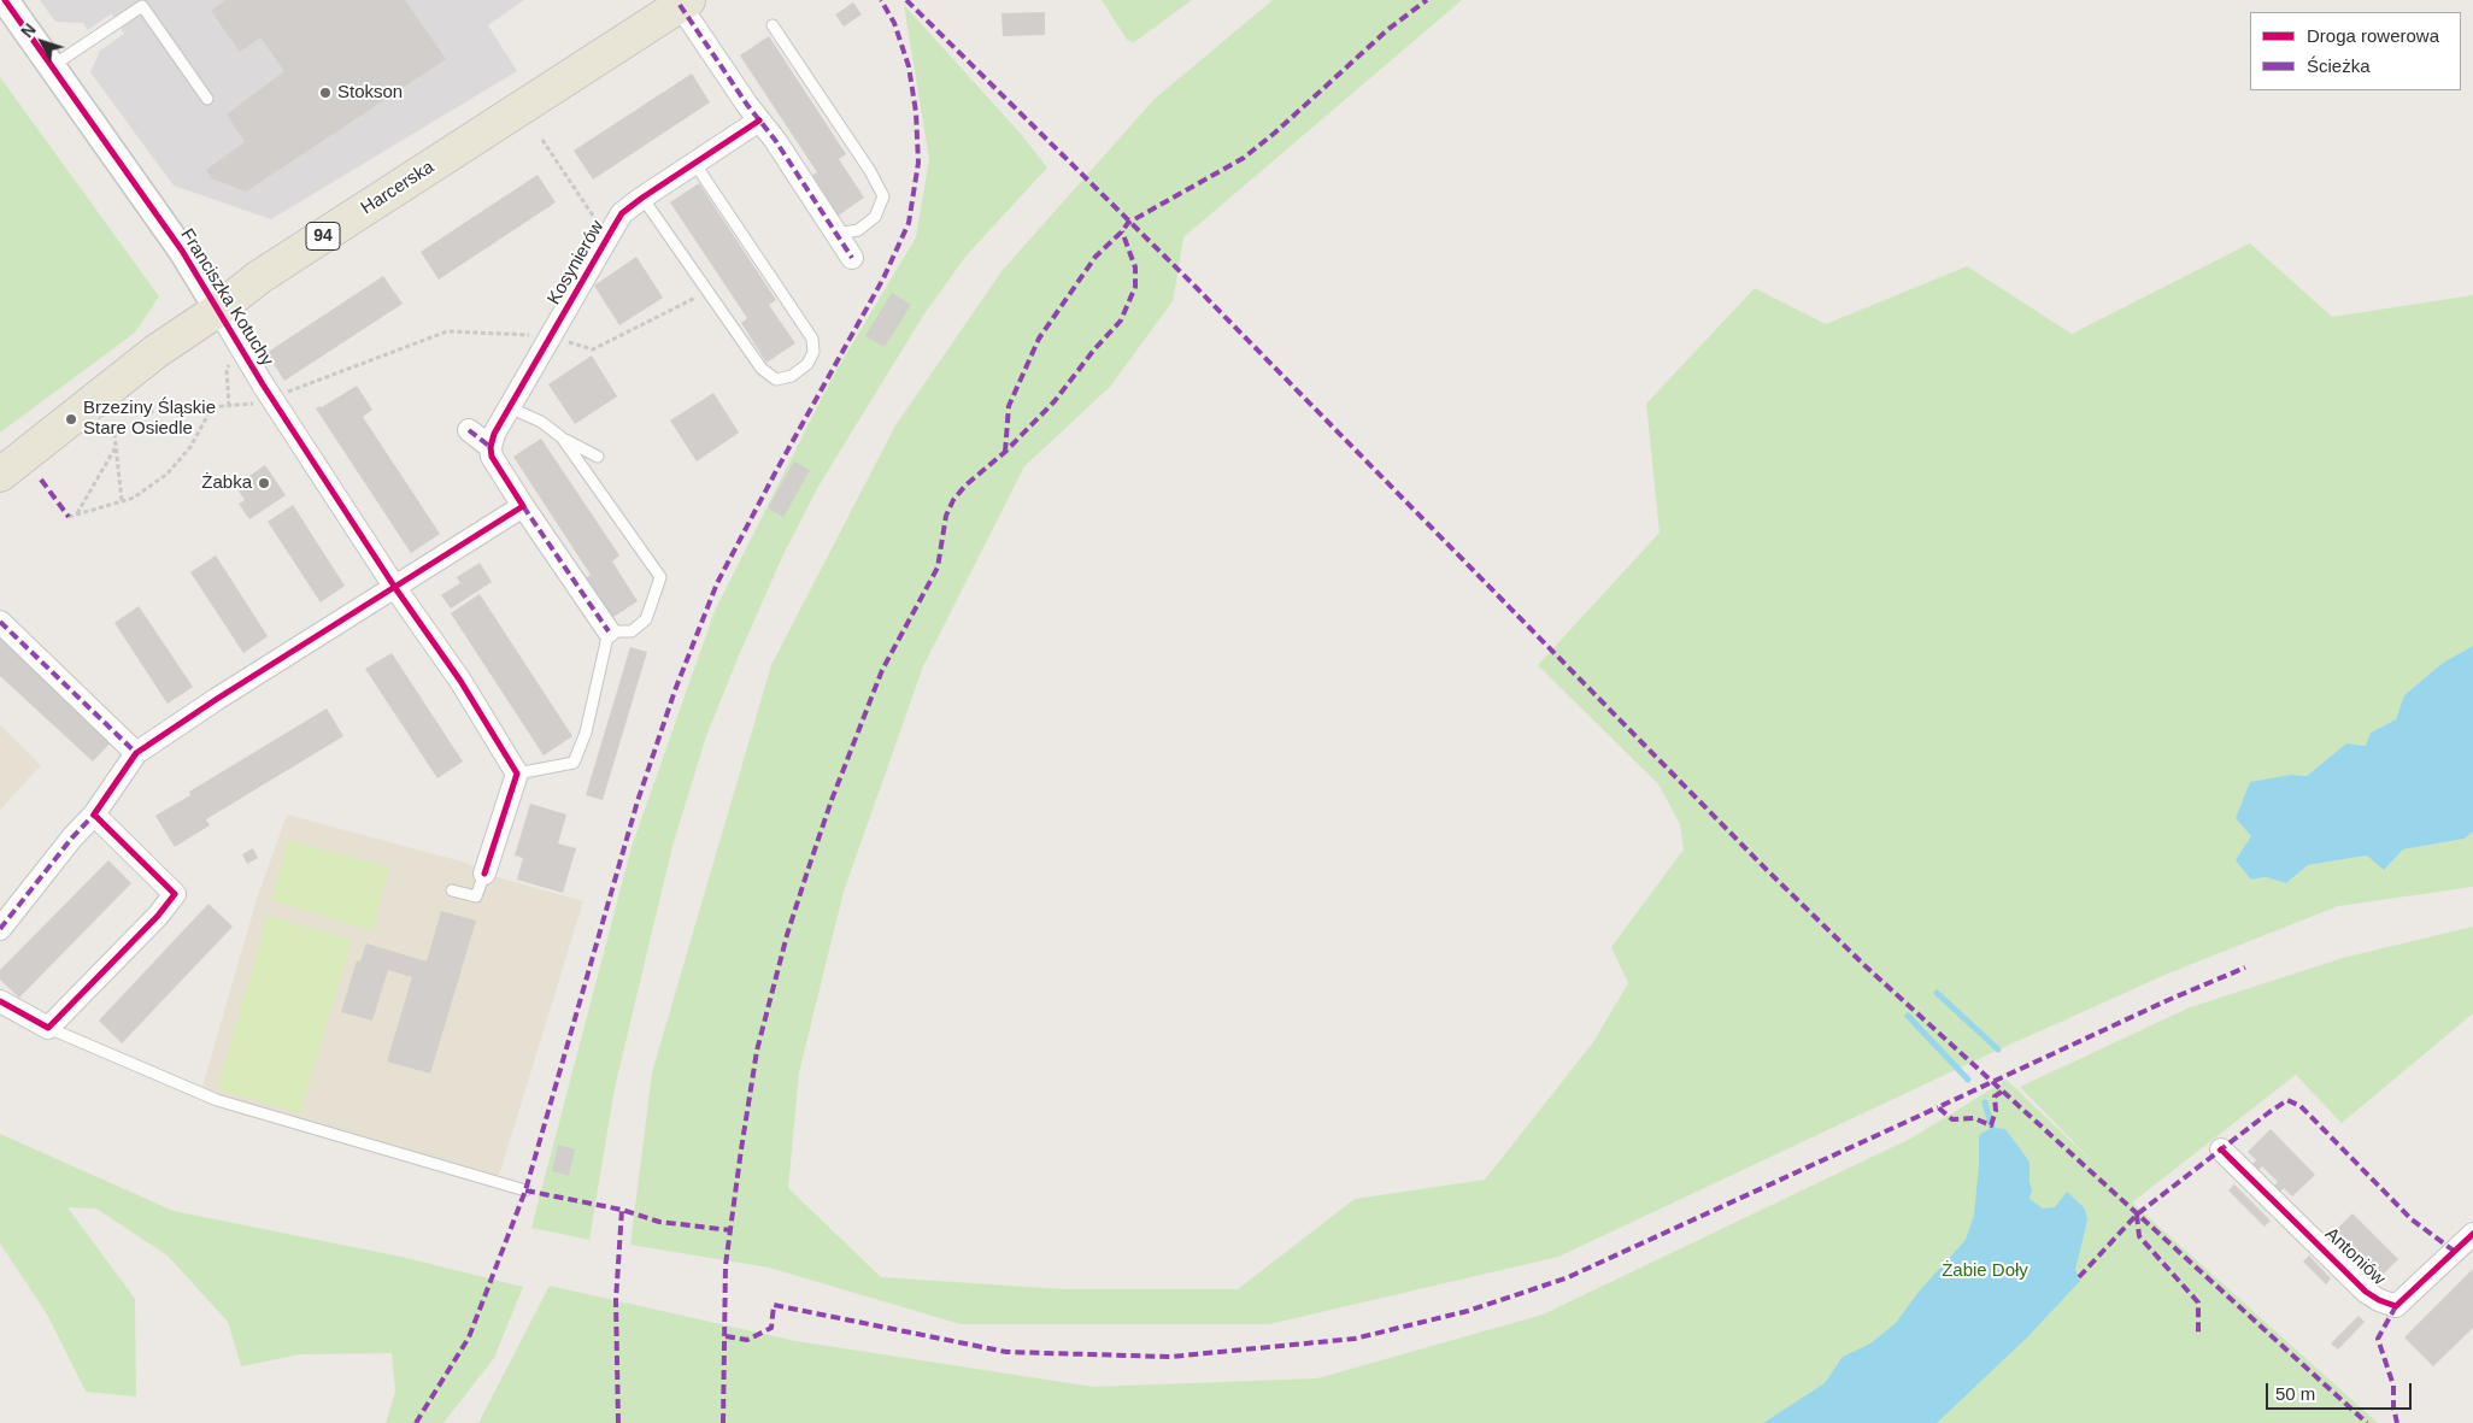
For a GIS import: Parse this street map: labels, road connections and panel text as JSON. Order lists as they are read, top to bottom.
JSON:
{
  "streets": {
    "main road": ["Harcerska", "94"],
    "street": ["Kosynierów", "Franciszka Kotuchy", "Antoniów"]
  },
  "crossings": [
    ["Harcerska", "Franciszka Kotuchy"]
  ],
  "parks": ["Żabie Doły"],
  "places": ["Stokson", "Brzeziny Śląskie Stare Osiedle", "Żabka"],
  "legend": ["Droga rowerowa", "Ścieżka"],
  "scale_bar": "50 m",
  "north": "top left"
}
